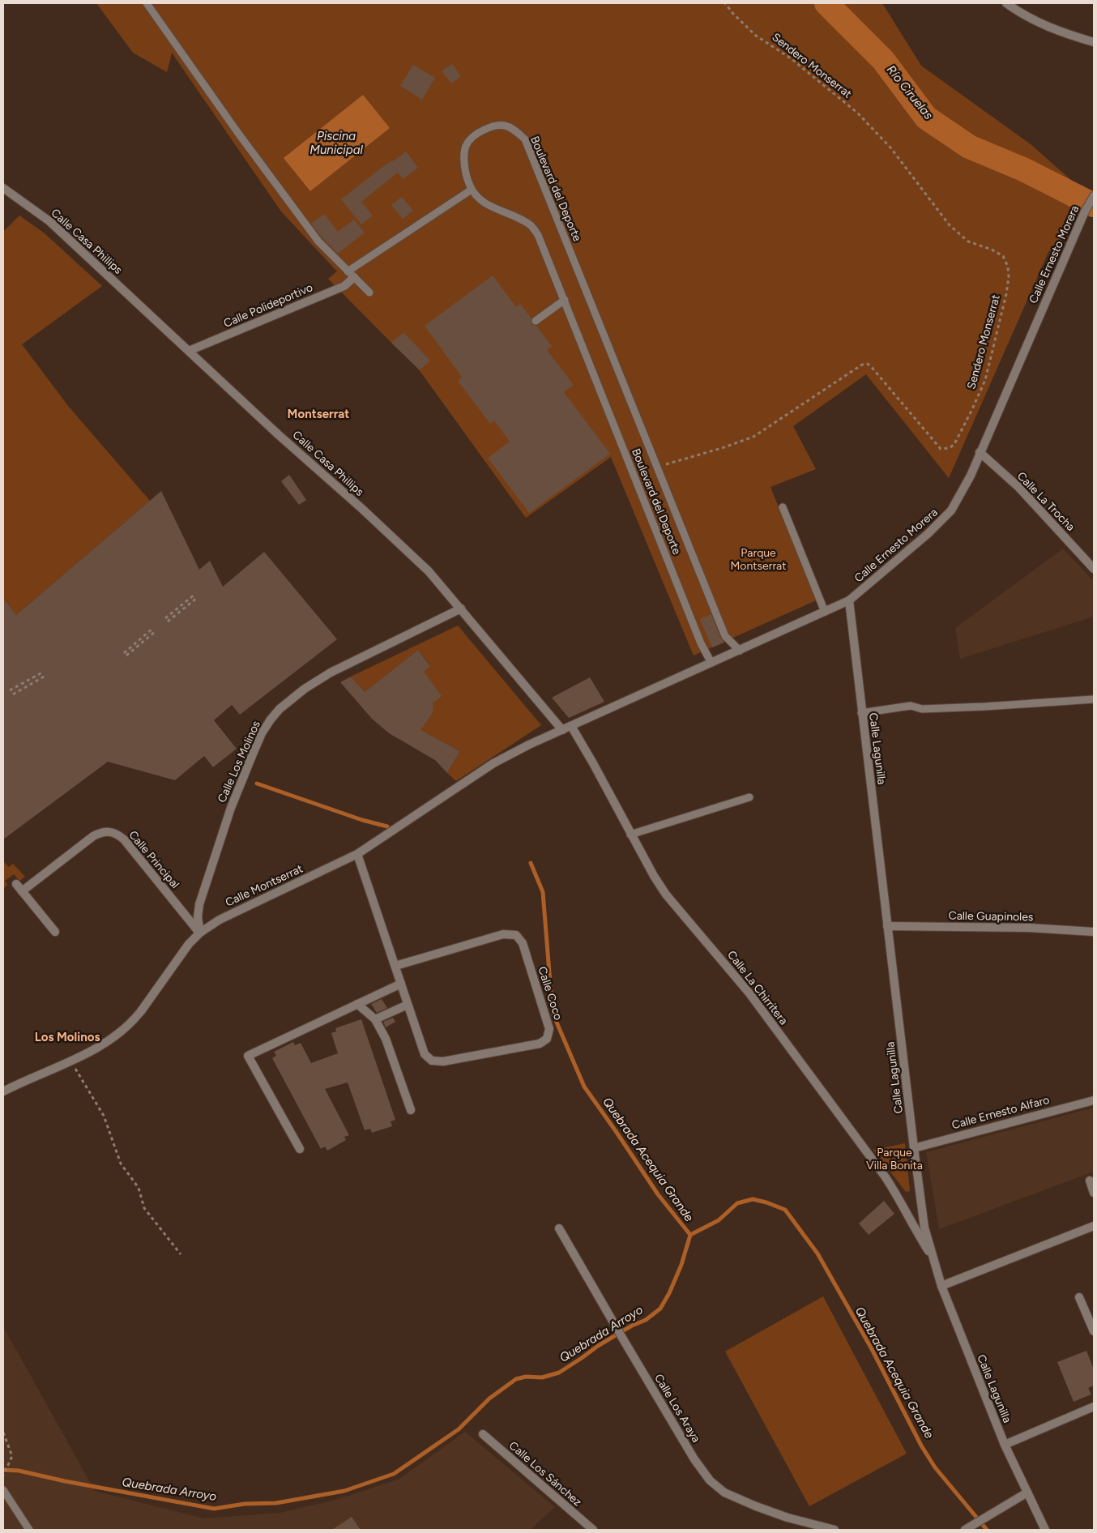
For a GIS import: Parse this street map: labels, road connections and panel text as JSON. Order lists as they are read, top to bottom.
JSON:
{
  "streets": {
    "street": [
      "Calle Casa Phillips",
      "Calle Ernesto Morera",
      "Calle Polideportivo",
      "Calle La Trocha",
      "Calle Lagunilla",
      "Calle Los Molinos",
      "Calle Principal",
      "Calle Montserrat",
      "Calle Guapinoles",
      "Calle La Chirritera",
      "Calle Coco",
      "Calle Ernesto Alfaro",
      "Calle Los Araya",
      "Calle Los Sánchez"
    ],
    "lane": ["Boulevard del Deporte"],
    "path": ["Sendero Monserrat"]
  },
  "crossings": [
    ["Sendero Monserrat", "Boulevard del Deporte"],
    ["Boulevard del Deporte", "Calle Ernesto Morera"],
    ["Calle Casa Phillips", "Calle Ernesto Morera"],
    ["Calle Casa Phillips", "Calle Polideportivo"],
    ["Calle Casa Phillips", "Calle Los Molinos"],
    ["Calle Casa Phillips", "Calle Montserrat"],
    ["Calle Ernesto Morera", "Calle La Trocha"],
    ["Calle Ernesto Morera", "Calle Lagunilla"],
    ["Calle Ernesto Morera", "Calle Montserrat"],
    ["Calle Ernesto Morera", "Calle La Chirritera"],
    ["Calle Lagunilla", "Calle Guapinoles"],
    ["Calle Lagunilla", "Calle La Chirritera"],
    ["Calle Lagunilla", "Calle Ernesto Alfaro"],
    ["Calle Los Molinos", "Calle Principal"],
    ["Calle Los Molinos", "Calle Montserrat"],
    ["Calle Principal", "Calle Montserrat"],
    ["Calle Montserrat", "Calle Coco"]
  ],
  "districts": ["Montserrat", "Los Molinos"],
  "water": [
    "Río Ciruelas",
    "Piscina Municipal",
    "Quebrada Acequia Grande",
    "Quebrada Arroyo"
  ],
  "parks": ["Parque Montserrat", "Parque Villa Bonita"]
}
